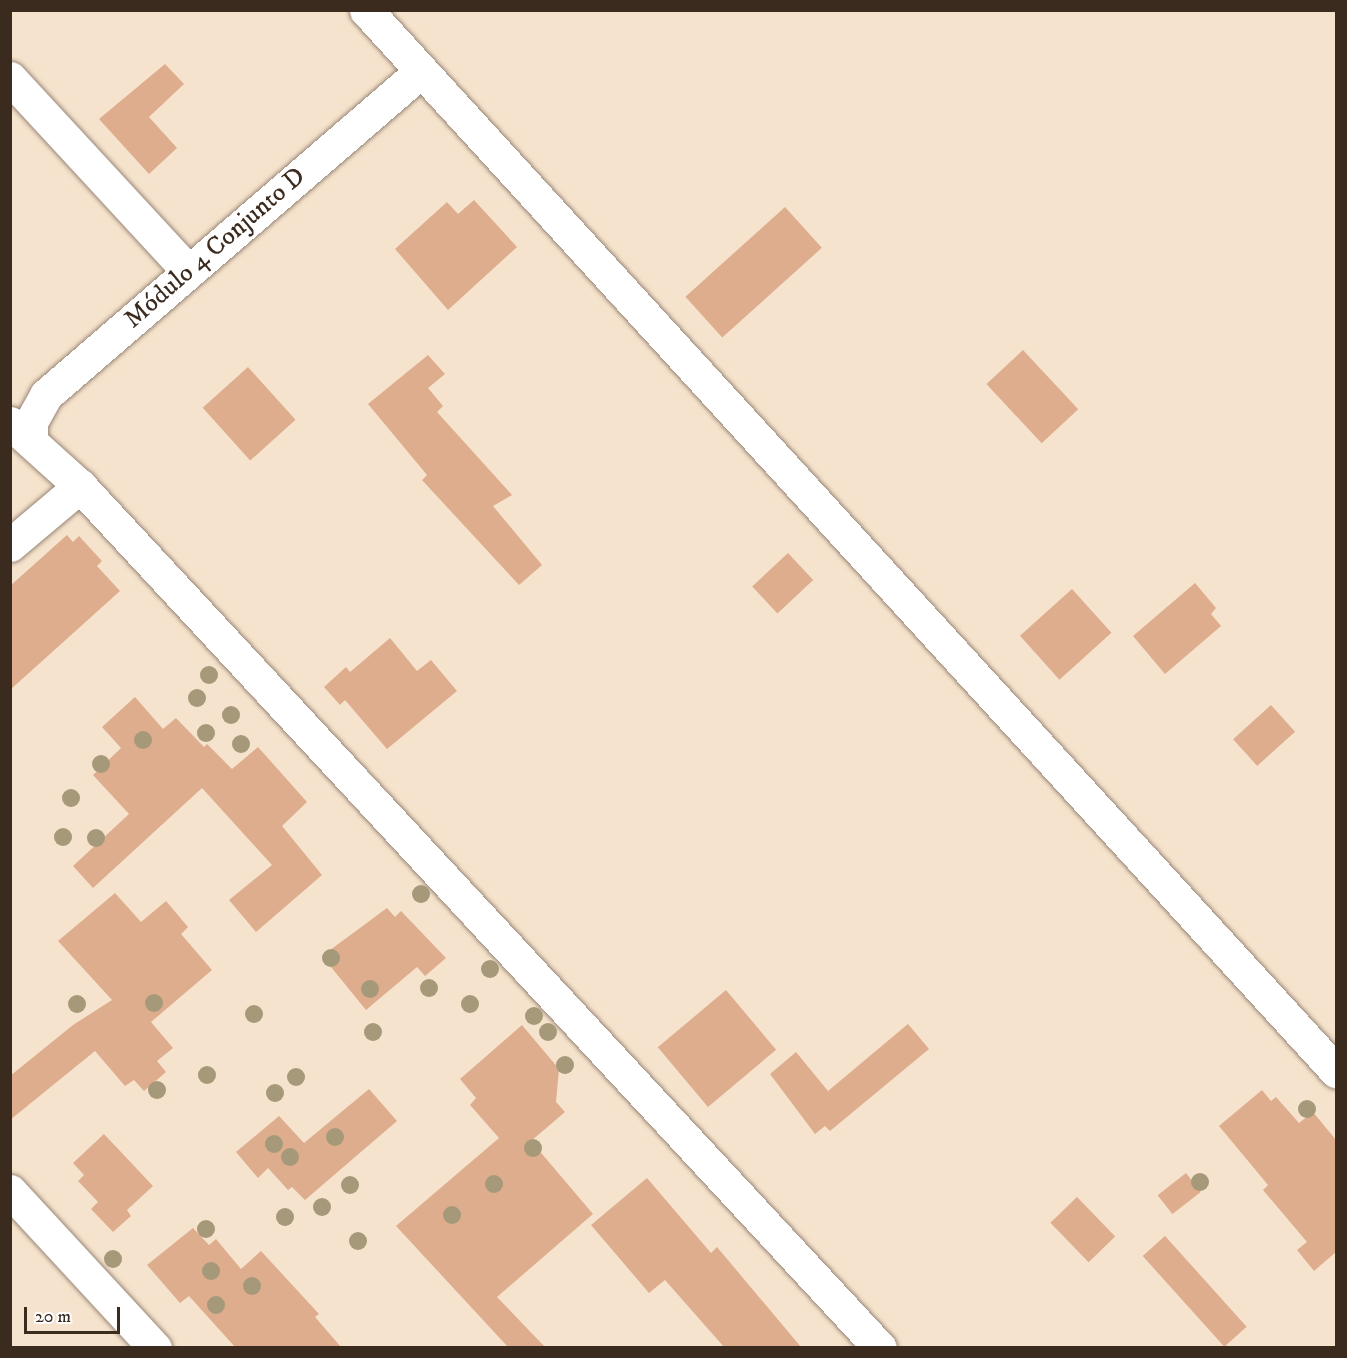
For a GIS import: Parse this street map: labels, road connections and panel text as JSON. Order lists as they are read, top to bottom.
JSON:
{
  "streets": {
    "street": ["Módulo 4 Conjunto D"]
  },
  "scale_bar": "20 m"
}
